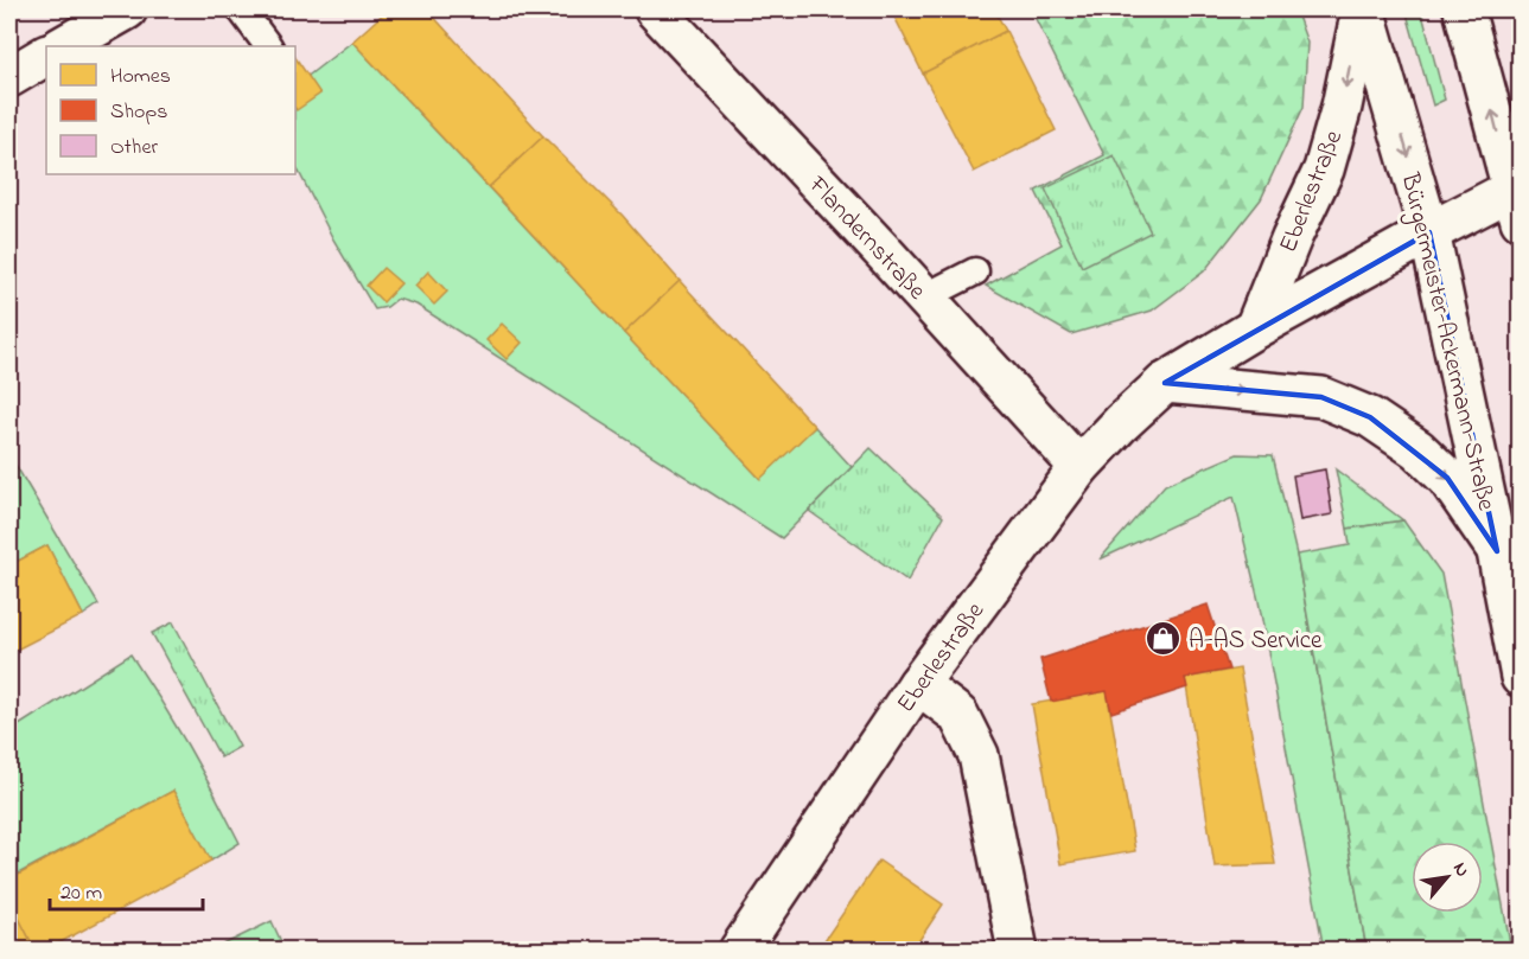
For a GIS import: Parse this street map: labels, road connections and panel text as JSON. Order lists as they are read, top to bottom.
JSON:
{
  "streets": {
    "street": ["Eberlestraße", "Flandernstraße", "Bürgermeister-Ackermann-Straße"]
  },
  "crossings": [
    ["Eberlestraße", "Flandernstraße"],
    ["Eberlestraße", "Bürgermeister-Ackermann-Straße"]
  ],
  "places": {
    "shop": ["A-AS Service"]
  },
  "legend": ["Homes", "Shops", "Other"],
  "scale_bar": "20 m",
  "north": "top right"
}
